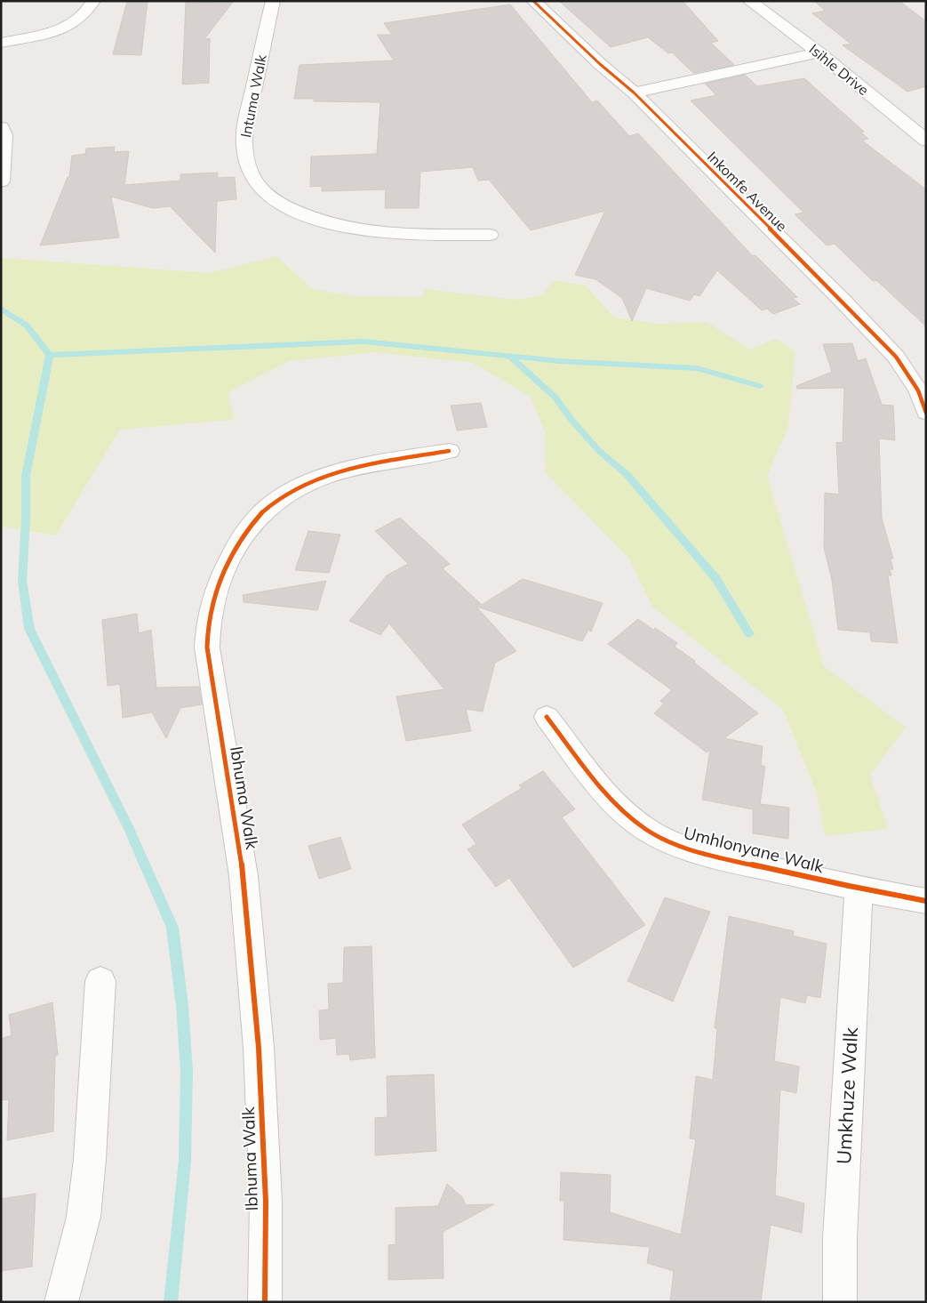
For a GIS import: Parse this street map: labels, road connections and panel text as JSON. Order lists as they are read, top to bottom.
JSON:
{
  "streets": {
    "street": [
      "Isihle Drive",
      "Intuma Walk",
      "Inkomfe Avenue",
      "Ibhuma Walk",
      "Umhlonyane Walk",
      "Umkhuze Walk"
    ]
  },
  "crossings": [
    ["Umhlonyane Walk", "Umkhuze Walk"]
  ]
}
